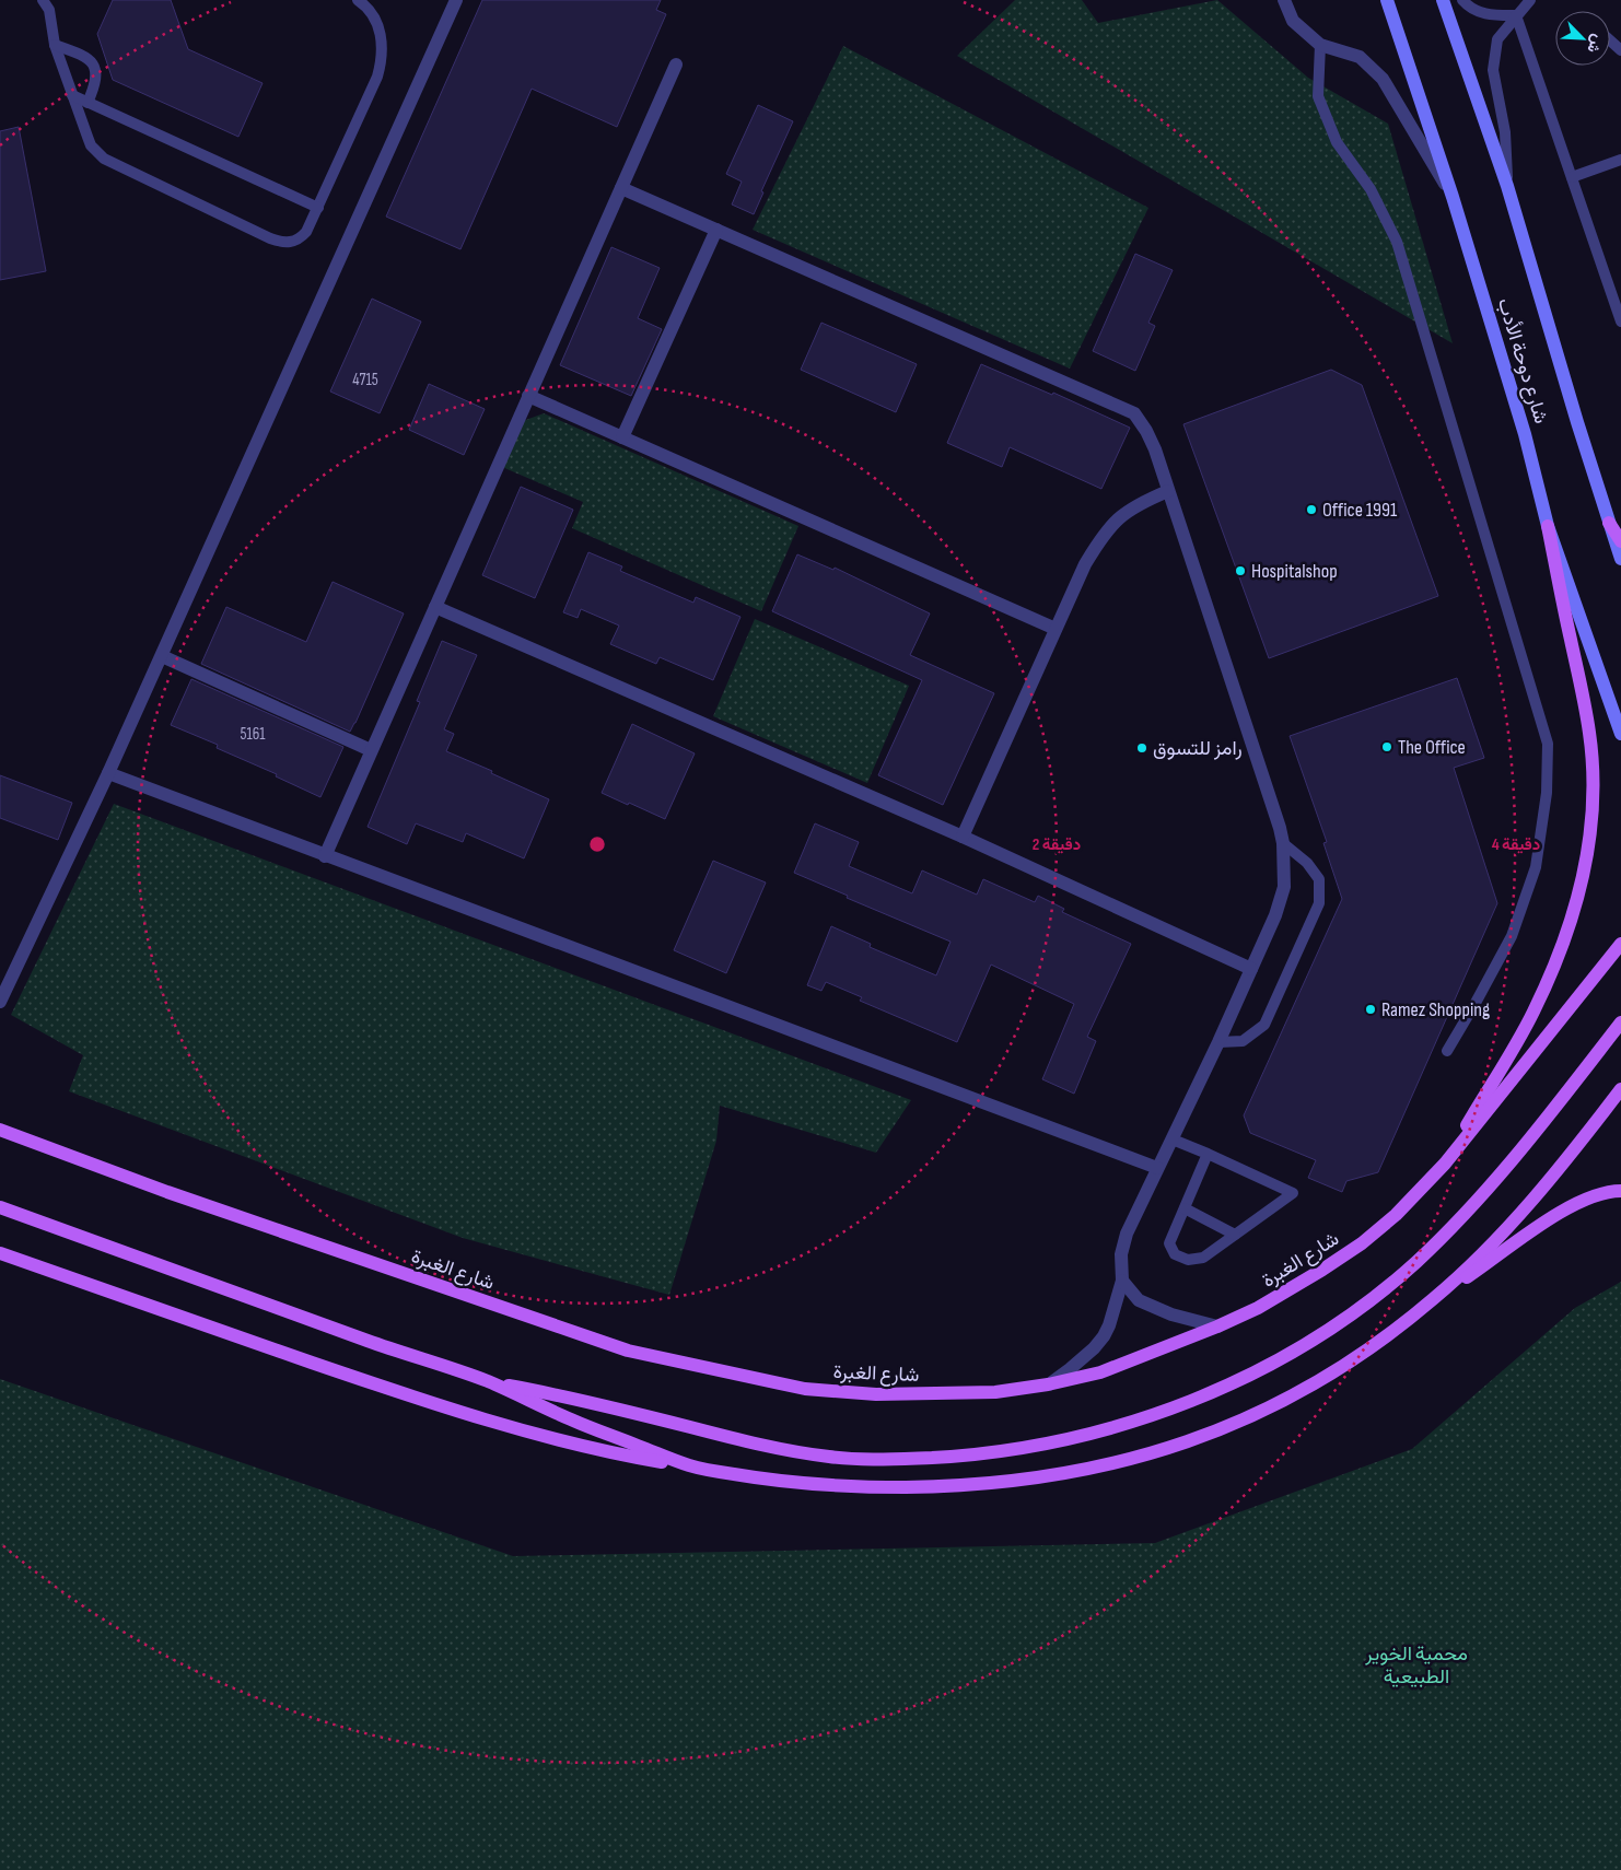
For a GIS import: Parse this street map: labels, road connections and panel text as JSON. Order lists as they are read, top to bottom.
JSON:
{
  "streets": {
    "main road": ["شارع دوحة الأدب", "شارع الغبرة"]
  },
  "parks": ["محمية الخوير الطبيعية"],
  "places": [
    "Office 1991",
    "Hospitalshop",
    "The Office",
    "رامز للتسوق",
    "Ramez Shopping"
  ],
  "house_numbers": ["4715", "5161"],
  "north": "bottom right",
  "rings": ["2 دقيقة", "4 دقيقة"]
}
